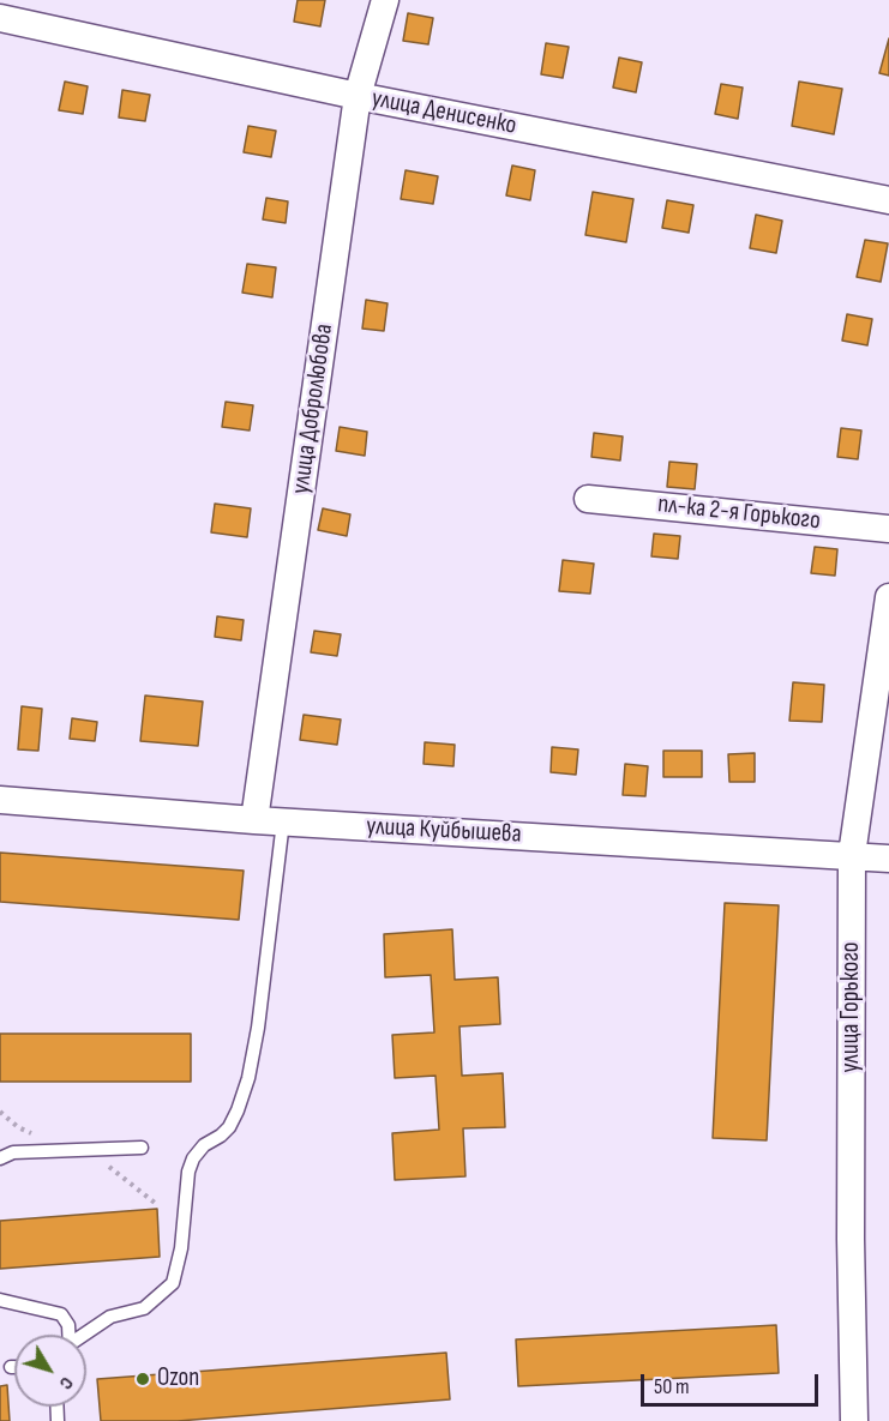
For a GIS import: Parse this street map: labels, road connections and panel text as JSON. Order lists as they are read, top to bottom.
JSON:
{
  "streets": {
    "street": [
      "улица Денисенко",
      "улица Добролюбова",
      "пл-ка 2-я Горького",
      "улица Куйбышева",
      "улица Горького"
    ]
  },
  "crossings": [
    ["улица Денисенко", "улица Добролюбова"],
    ["улица Добролюбова", "улица Куйбышева"],
    ["улица Куйбышева", "улица Горького"]
  ],
  "places": ["Ozon"],
  "scale_bar": "50 m",
  "north": "bottom right"
}
